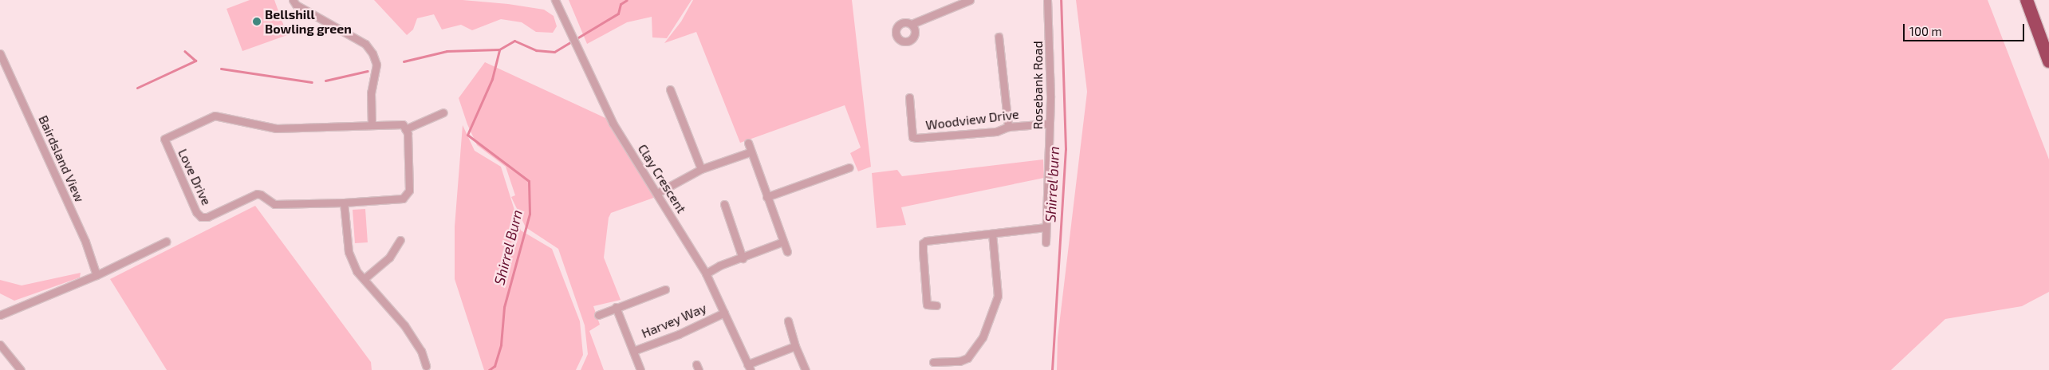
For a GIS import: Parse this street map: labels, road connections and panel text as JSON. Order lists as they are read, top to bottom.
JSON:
{
  "streets": {
    "street": [
      "Rosebank Road",
      "Woodview Drive",
      "Bairdsland View",
      "Love Drive",
      "Clay Crescent",
      "Harvey Way"
    ]
  },
  "crossings": [
    ["Rosebank Road", "Woodview Drive"],
    ["Clay Crescent", "Harvey Way"]
  ],
  "water": ["Shirrel burn", "Shirrel Burn"],
  "places": ["Bellshill Bowling green"],
  "scale_bar": "100 m"
}
